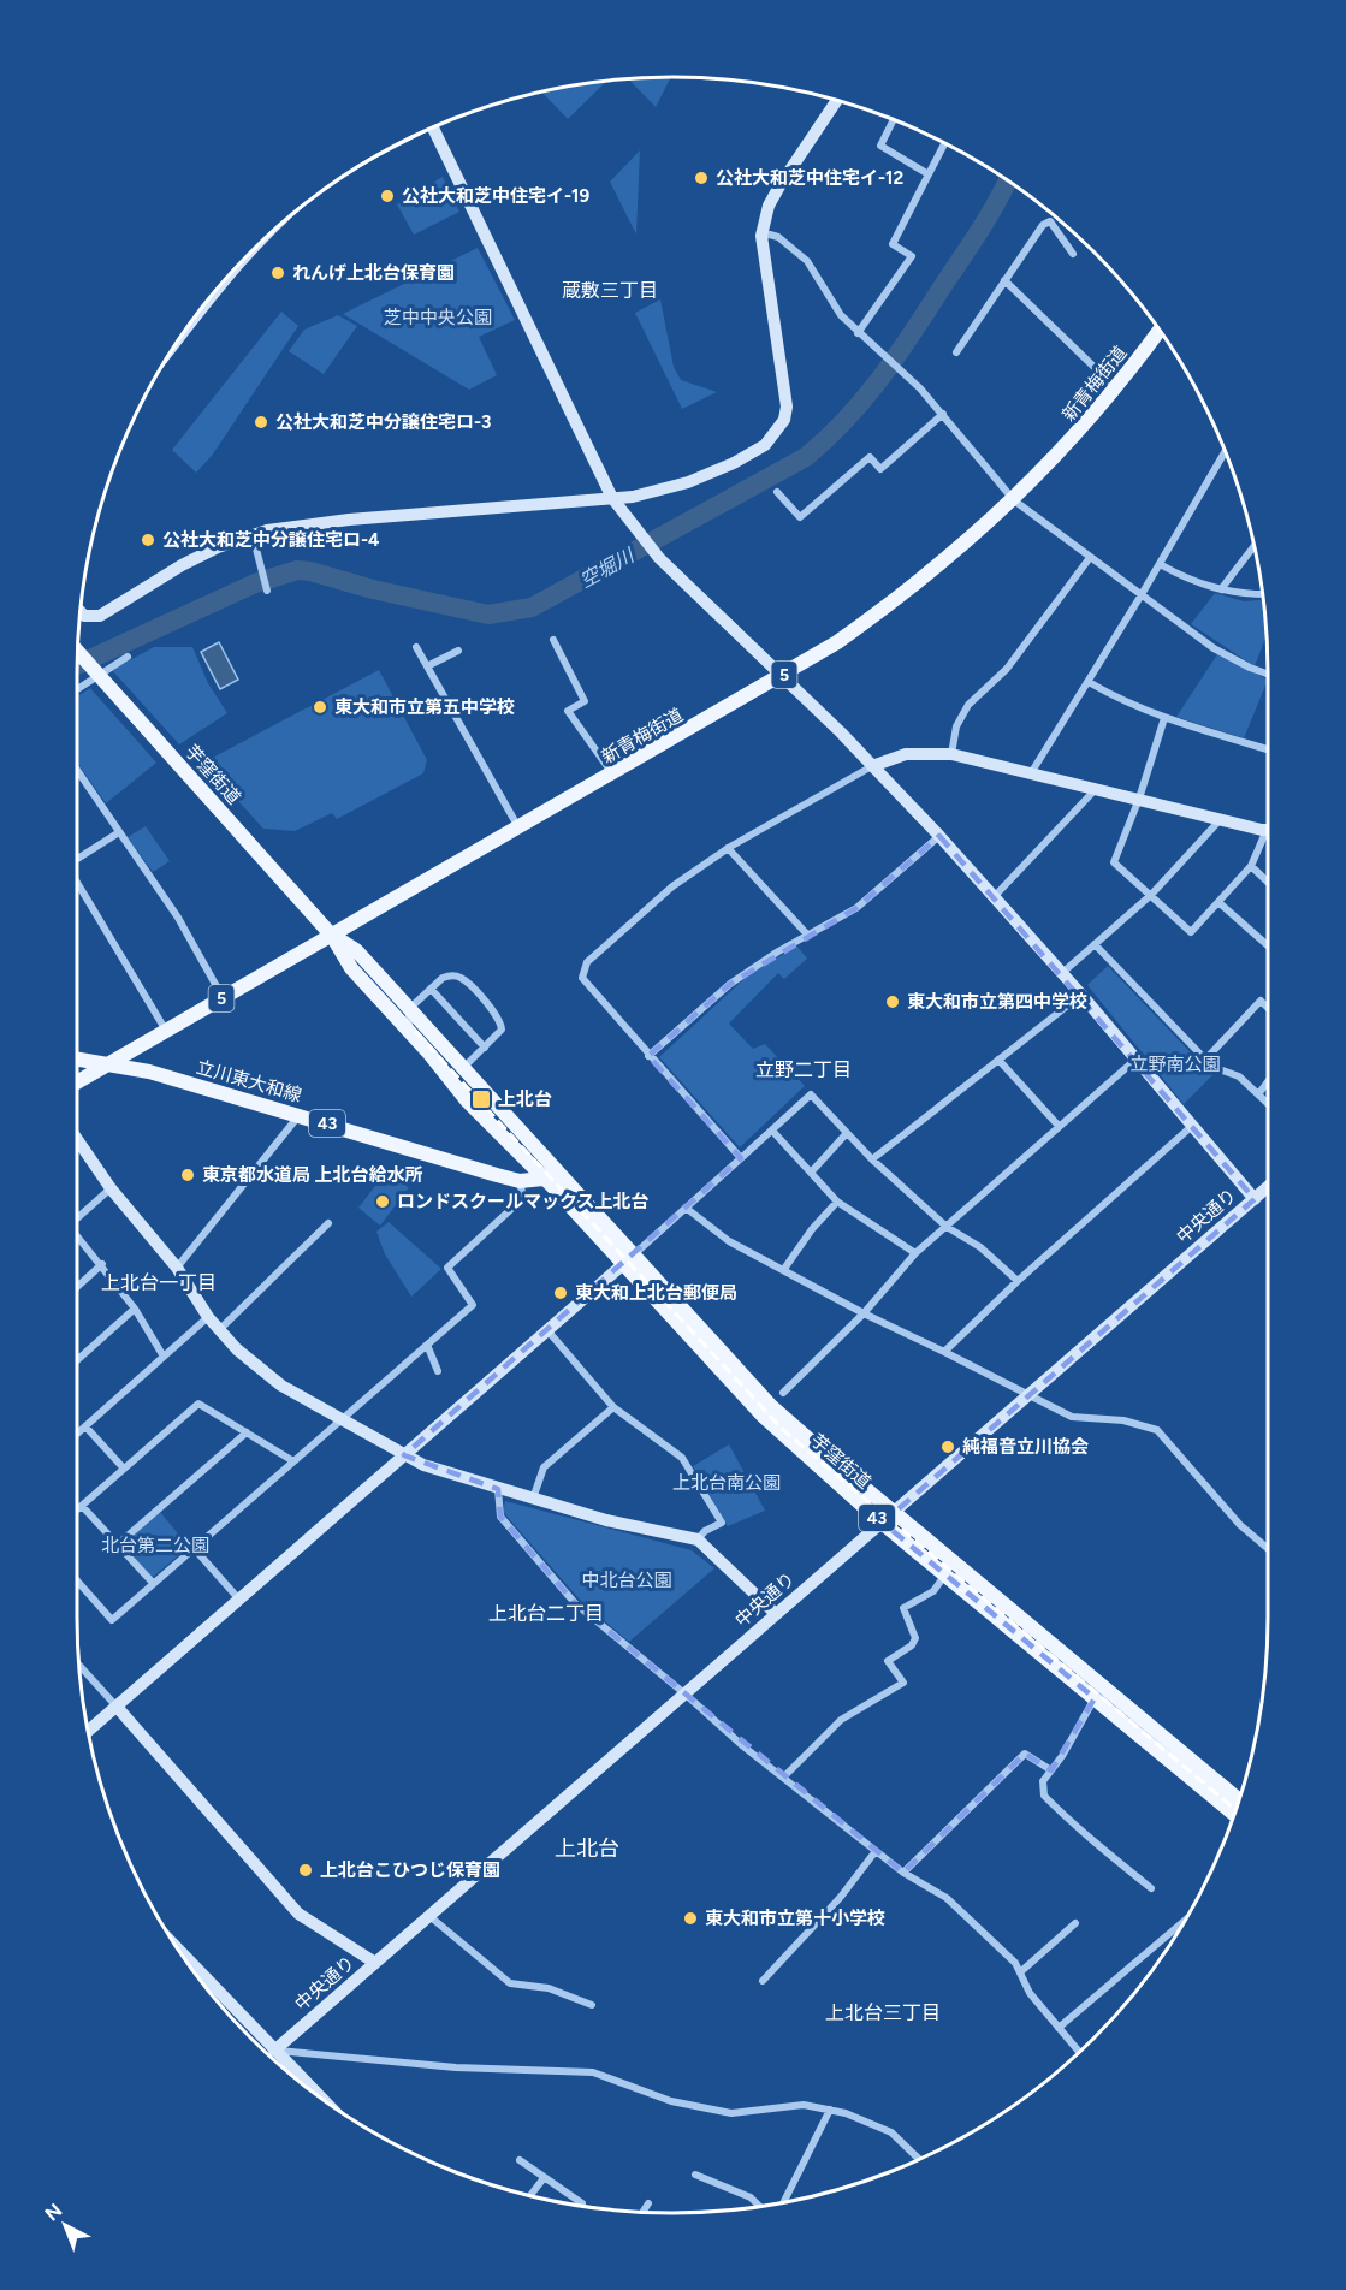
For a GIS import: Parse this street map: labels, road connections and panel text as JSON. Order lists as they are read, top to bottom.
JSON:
{
  "streets": {
    "main road": [
      "新青梅街道",
      "5",
      "芋窪街道",
      "立川東大和線",
      "43"
    ],
    "street": ["中央通り"]
  },
  "crossings": [
    ["新青梅街道", "芋窪街道"],
    ["新青梅街道", "立川東大和線"],
    ["芋窪街道", "立川東大和線"],
    ["芋窪街道", "中央通り"]
  ],
  "districts": [
    "蔵敷三丁目",
    "立野二丁目",
    "上北台一丁目",
    "上北台二丁目",
    "上北台",
    "上北台三丁目"
  ],
  "water": ["空堀川"],
  "parks": [
    "芝中中央公園",
    "立野南公園",
    "上北台南公園",
    "北台第二公園",
    "中北台公園"
  ],
  "places": {
    "other": [
      "公社大和芝中住宅イ-12",
      "公社大和芝中住宅イ-19",
      "れんげ上北台保育園",
      "公社大和芝中分譲住宅ロ-3",
      "公社大和芝中分譲住宅ロ-4",
      "東大和市立第五中学校",
      "東大和市立第四中学校",
      "東京都水道局 上北台給水所",
      "ロンドスクールマックス上北台",
      "東大和上北台郵便局",
      "純福音立川協会",
      "上北台こひつじ保育園",
      "東大和市立第十小学校"
    ],
    "transit": ["上北台"]
  },
  "north": "top left"
}
